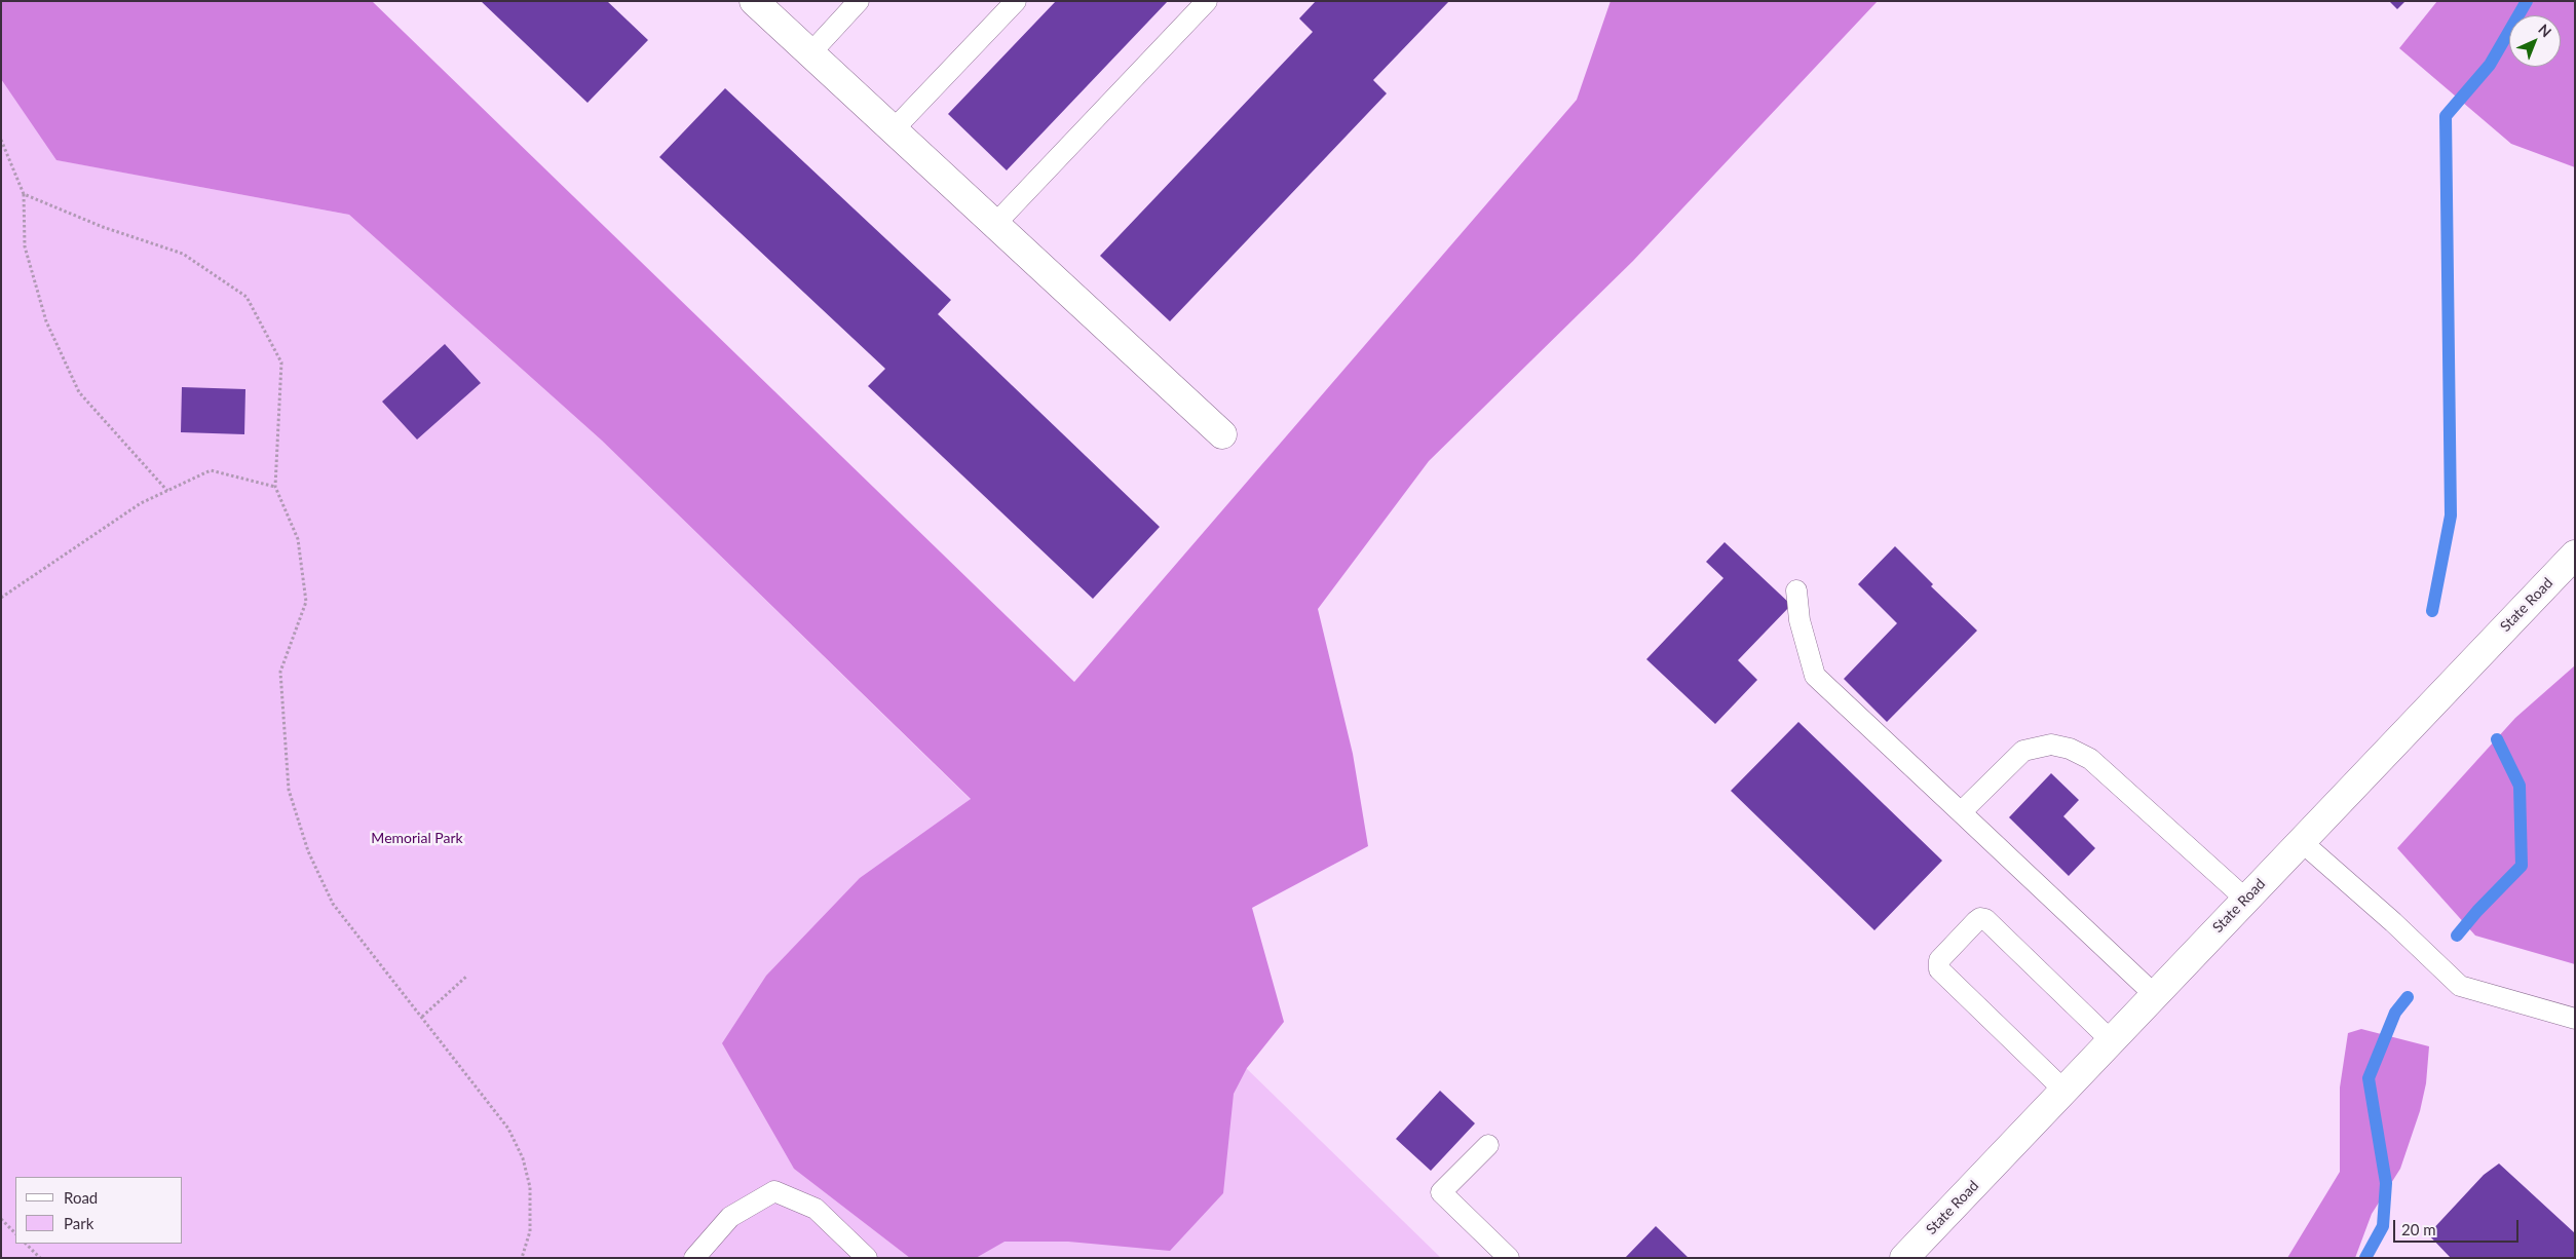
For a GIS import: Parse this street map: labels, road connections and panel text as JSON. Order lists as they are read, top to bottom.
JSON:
{
  "streets": {
    "main road": ["State Road"]
  },
  "parks": ["Memorial Park"],
  "legend": ["Road", "Park"],
  "scale_bar": "20 m",
  "north": "top right"
}
